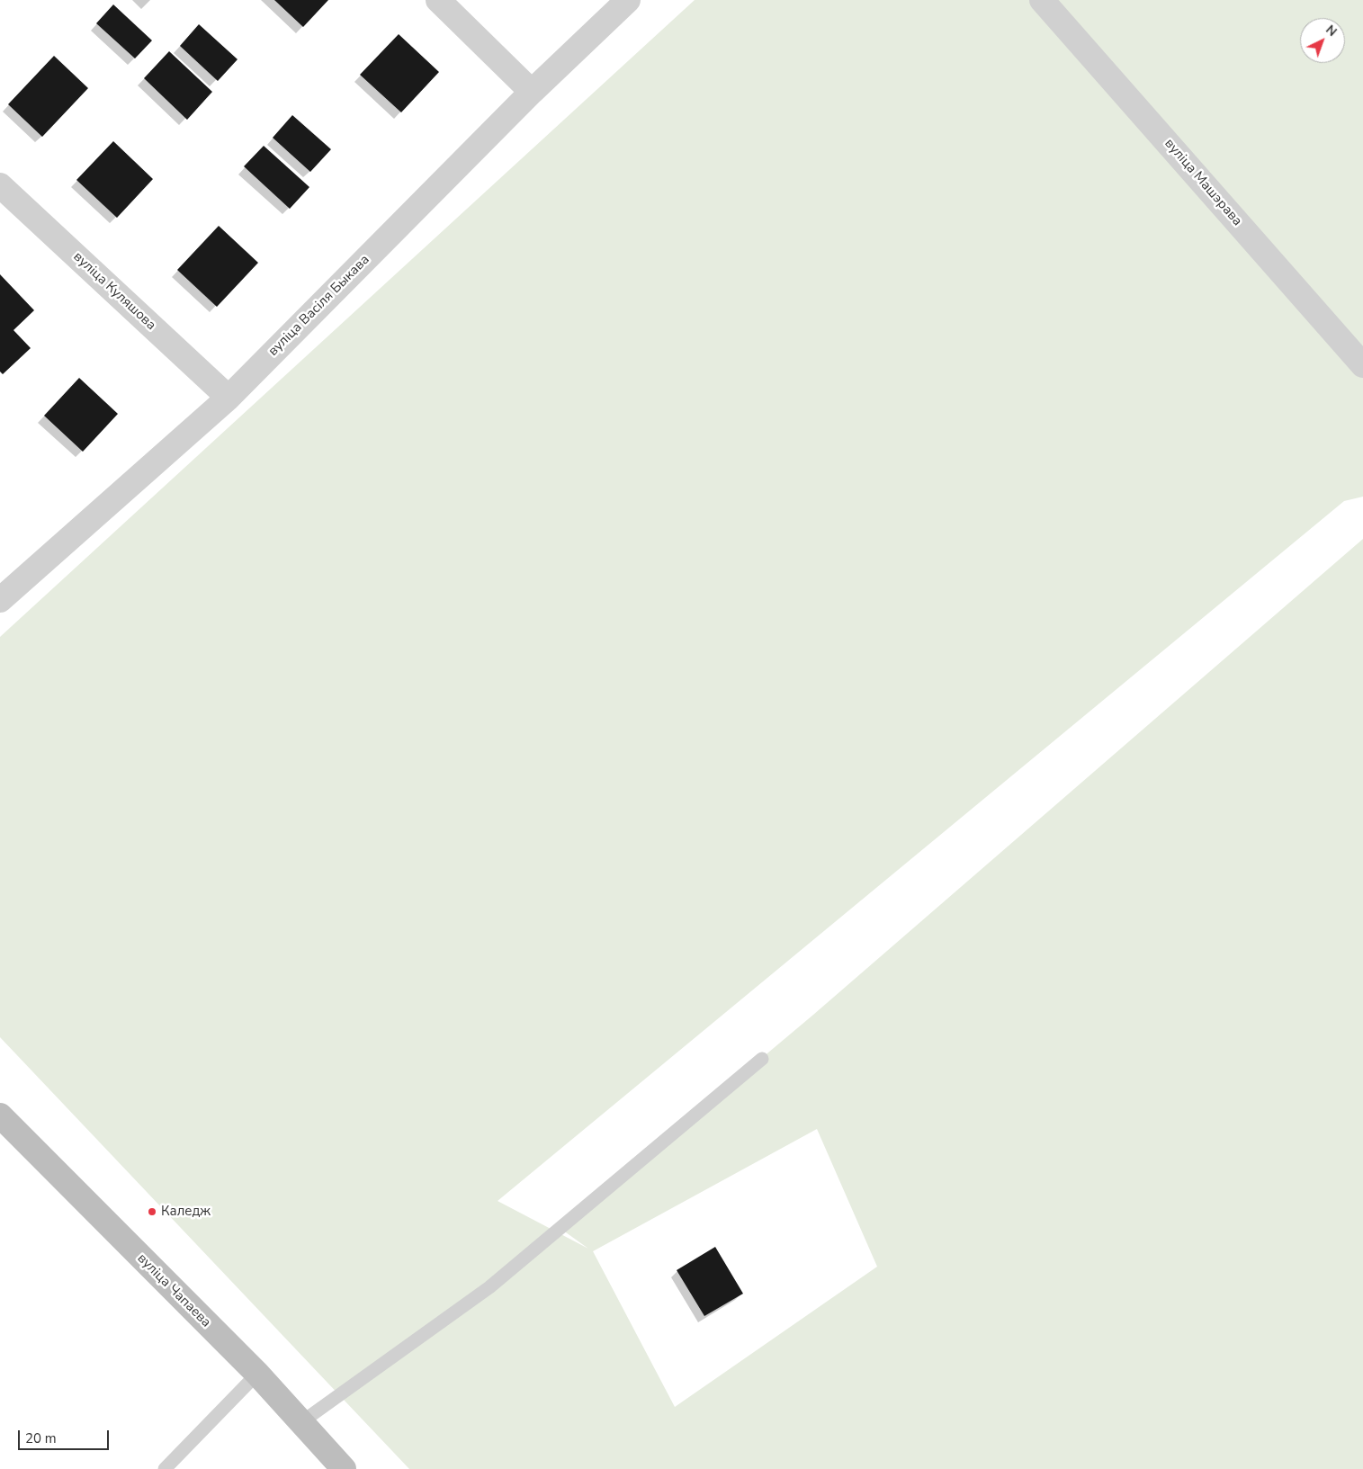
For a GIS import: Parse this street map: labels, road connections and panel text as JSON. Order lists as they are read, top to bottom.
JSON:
{
  "streets": {
    "main road": ["вуліца Чапаева"],
    "street": ["вуліца Машэрава", "вуліца Куляшова", "вуліца Васіля Быкава"]
  },
  "crossings": [
    ["вуліца Куляшова", "вуліца Васіля Быкава"]
  ],
  "places": ["Каледж"],
  "scale_bar": "20 m",
  "north": "top right"
}
